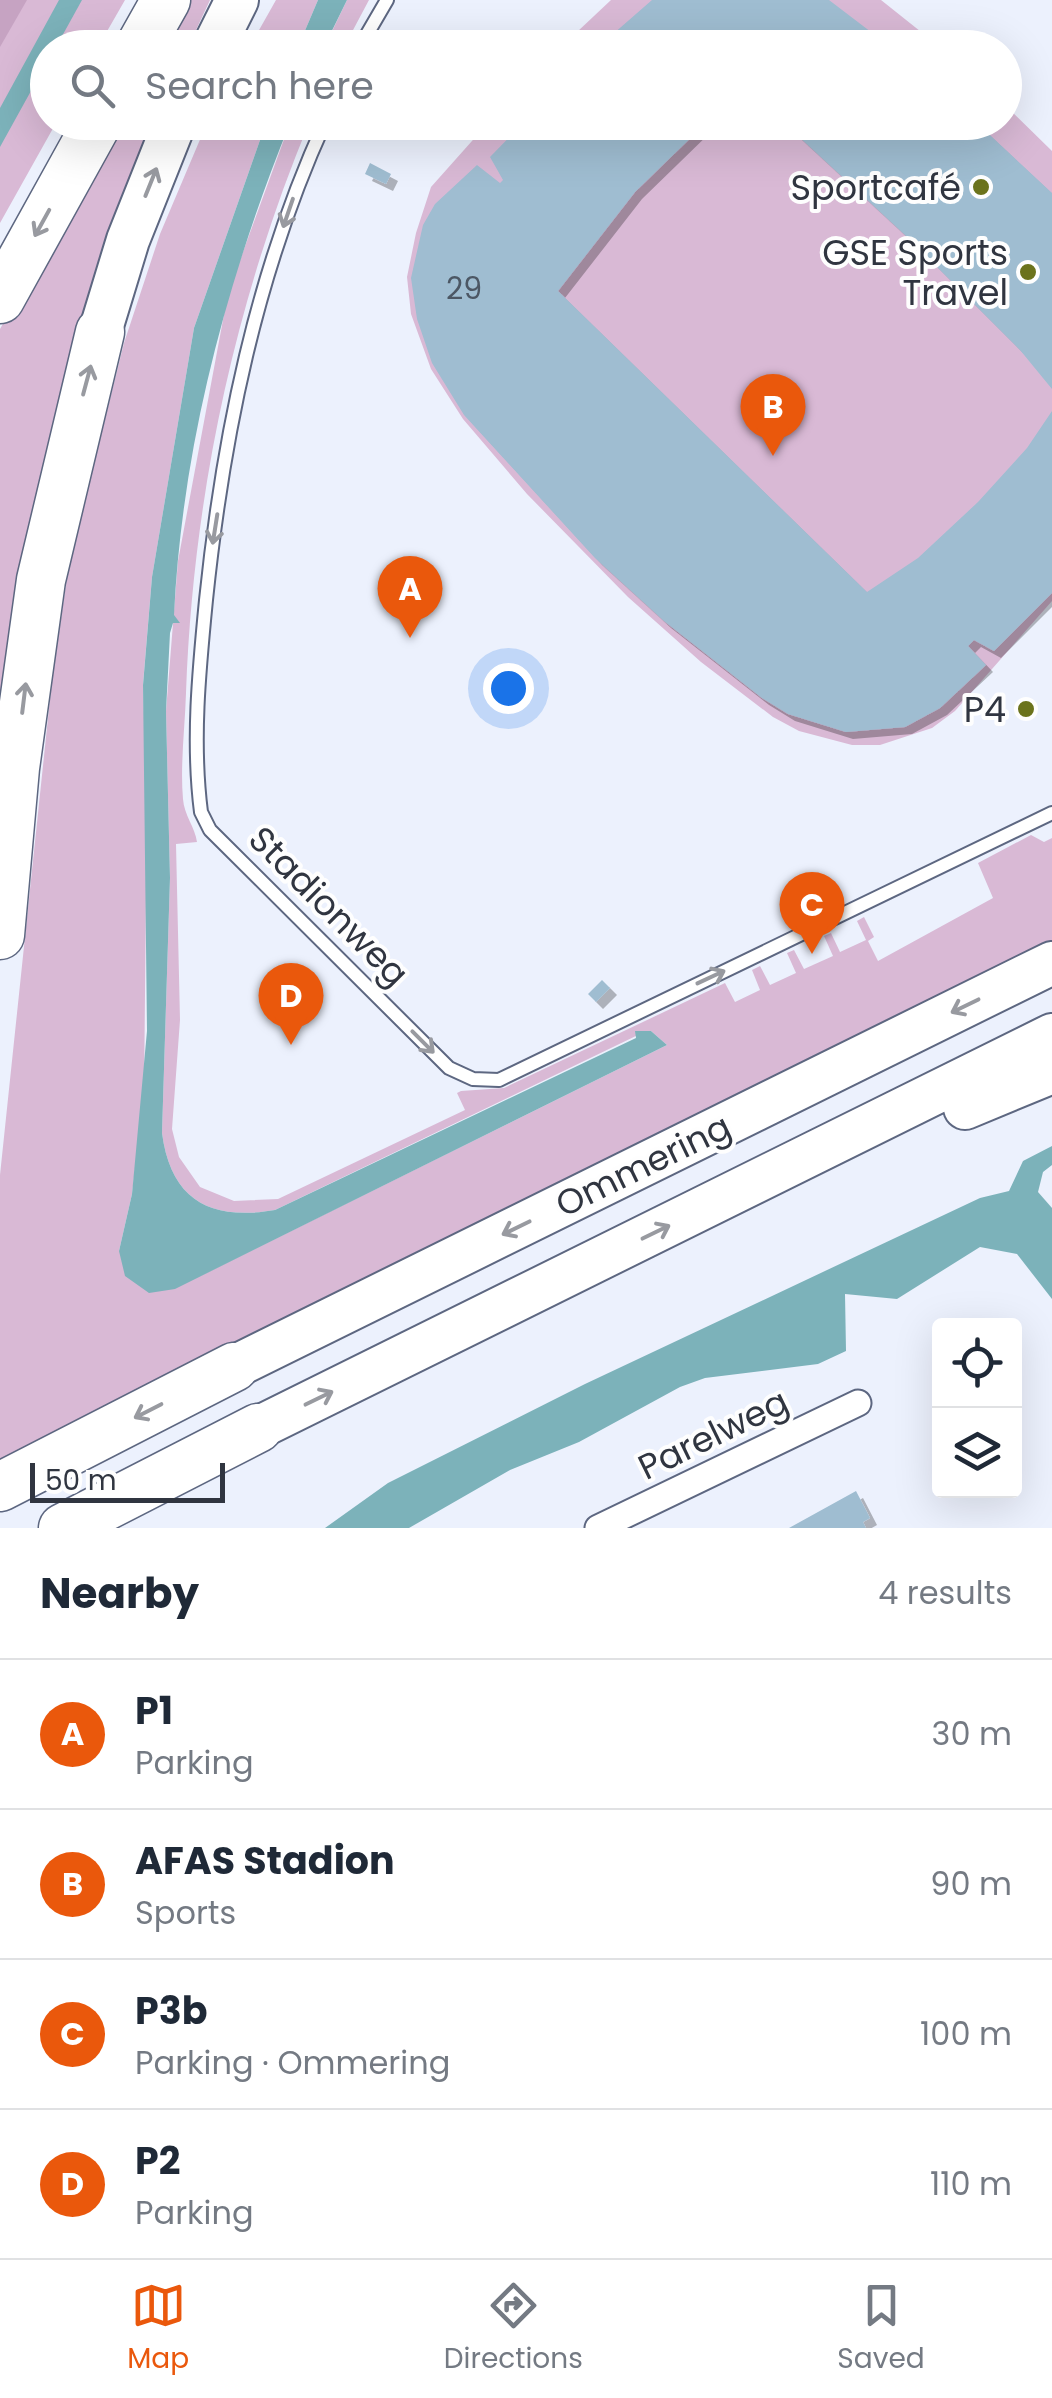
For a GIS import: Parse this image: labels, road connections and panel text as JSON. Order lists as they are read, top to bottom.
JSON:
{
  "streets": {
    "highway": ["Ommering"],
    "street": ["Parelweg"],
    "lane": ["Stadionweg"]
  },
  "places": ["Sportcafé", "GSE Sports Travel", "P4"],
  "house_numbers": ["29"],
  "scale_bar": "50 m",
  "page": {
    "search": "Search here",
    "pins": [
      "B",
      "A",
      "C",
      "D"
    ],
    "scale": "50 m",
    "heading": ["Nearby", "4 results"],
    "list": [
      {
        "mark": "A",
        "name": "P1",
        "note": "Parking",
        "value": "30 m"
      },
      {
        "mark": "B",
        "name": "AFAS Stadion",
        "note": "Sports",
        "value": "90 m"
      },
      {
        "mark": "C",
        "name": "P3b",
        "note": "Parking · Ommering",
        "value": "100 m"
      },
      {
        "mark": "D",
        "name": "P2",
        "note": "Parking",
        "value": "110 m"
      }
    ],
    "nav": ["Map", "Directions", "Saved"]
  }
}
